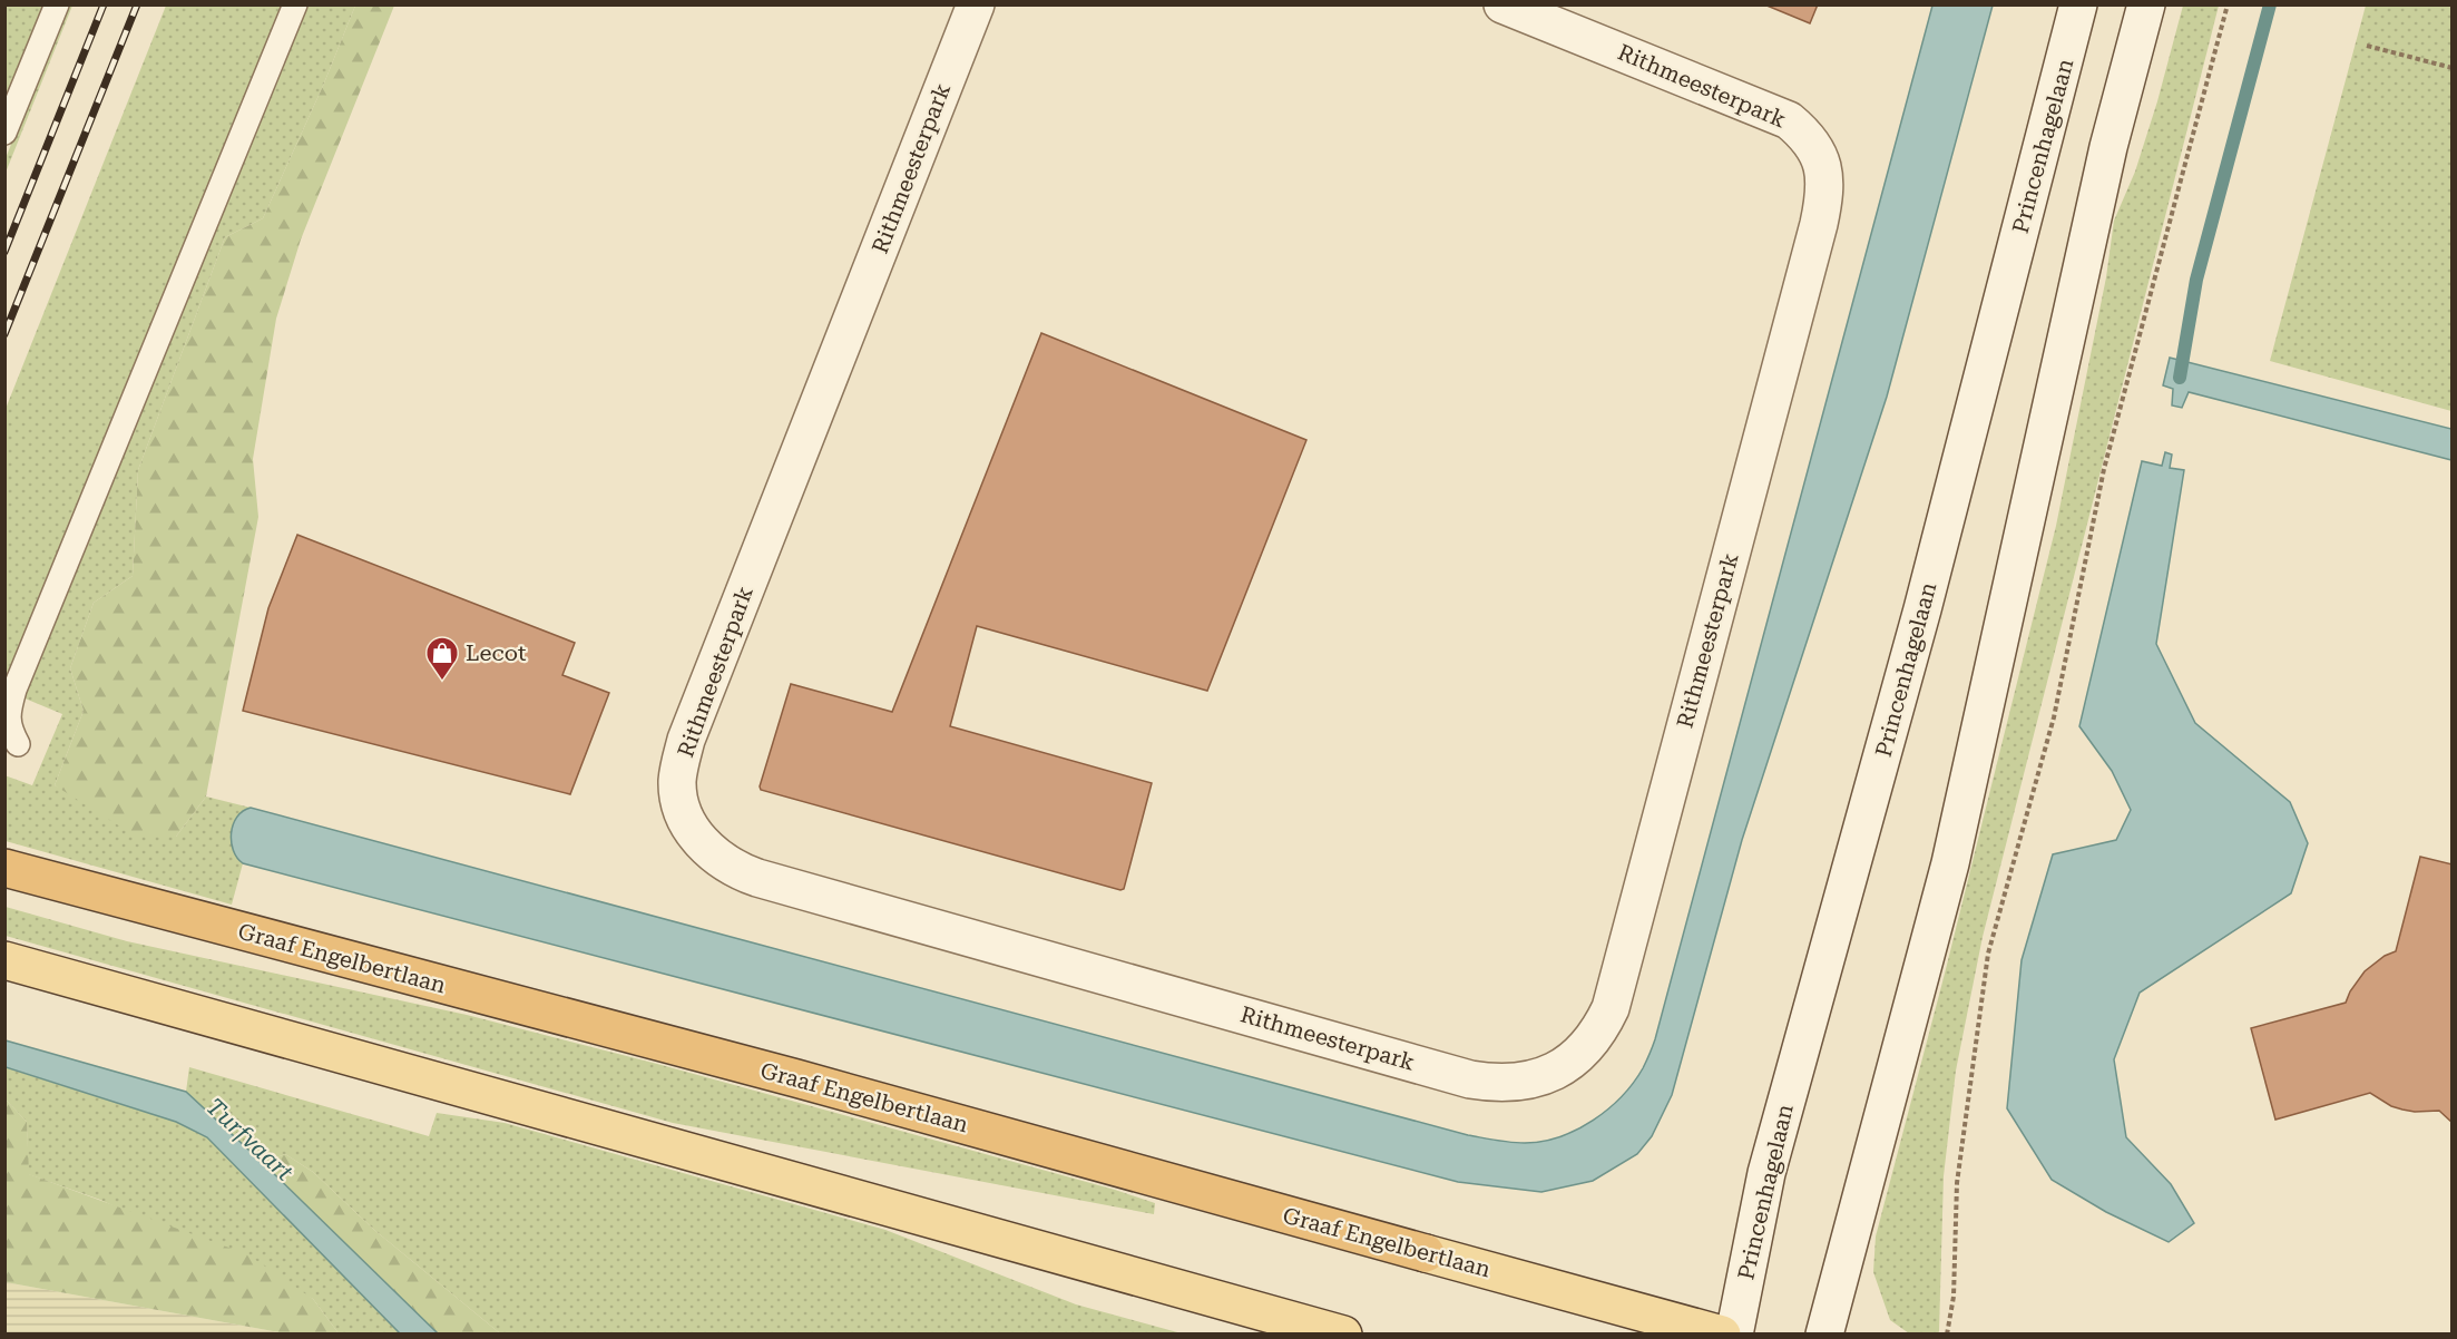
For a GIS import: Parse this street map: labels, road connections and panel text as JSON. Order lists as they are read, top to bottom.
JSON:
{
  "streets": {
    "highway": ["Graaf Engelbertlaan"],
    "street": ["Rithmeesterpark", "Princenhagelaan"]
  },
  "water": ["Turfvaart"],
  "places": {
    "shop": ["Lecot"]
  }
}
